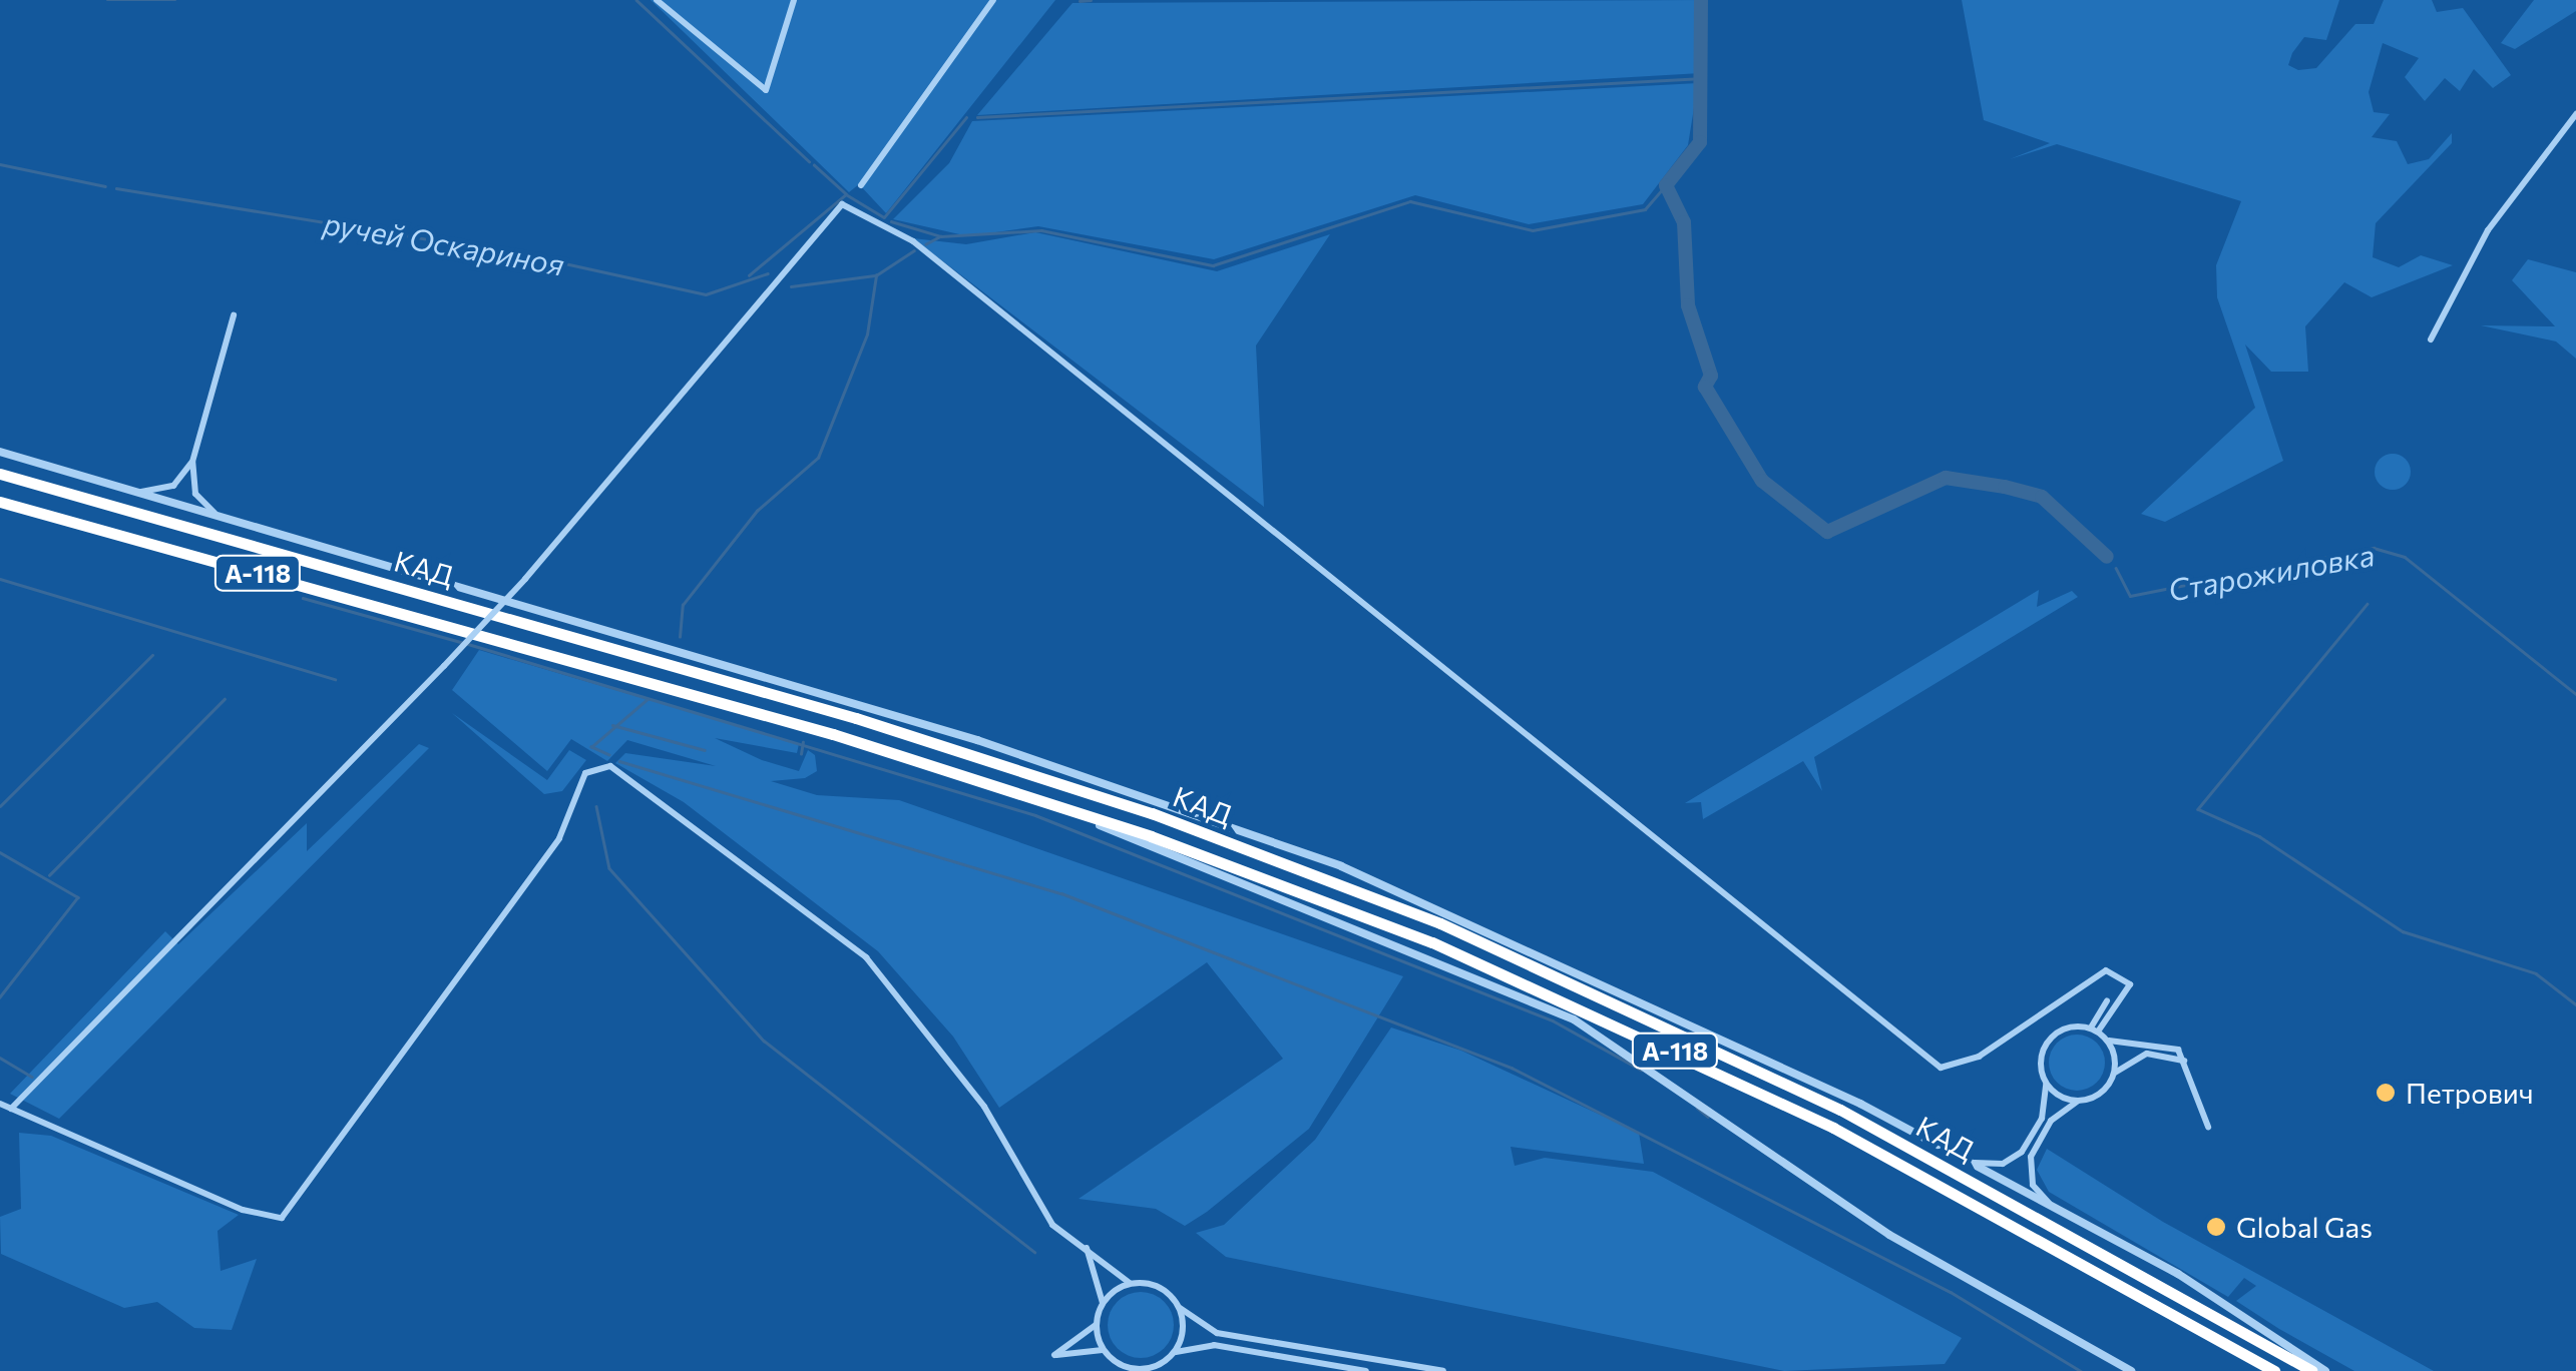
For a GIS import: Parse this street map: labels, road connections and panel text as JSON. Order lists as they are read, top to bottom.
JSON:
{
  "streets": {
    "highway": ["КАД", "А-118"]
  },
  "water": ["ручей Оскариноя", "Старожиловка"],
  "places": ["Петрович", "Global Gas"]
}
